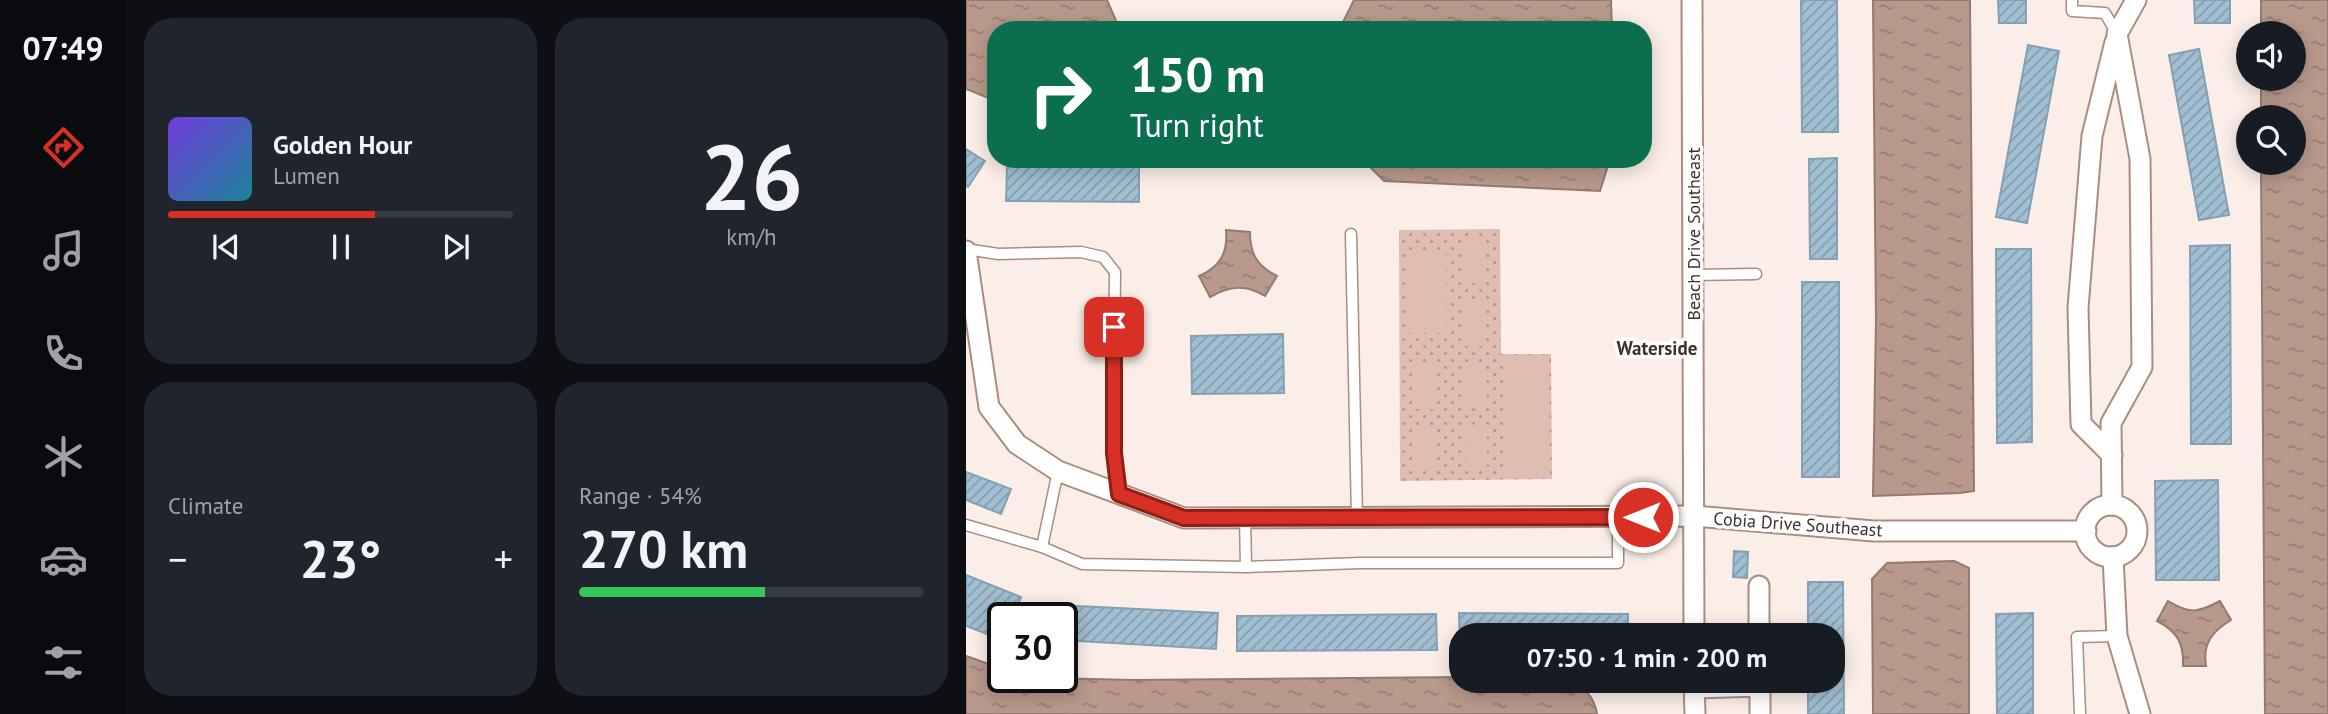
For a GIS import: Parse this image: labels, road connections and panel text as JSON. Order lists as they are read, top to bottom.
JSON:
{
  "streets": {
    "street": ["Beach Drive Southeast", "Cobia Drive Southeast"]
  },
  "crossings": [
    ["Beach Drive Southeast", "Cobia Drive Southeast"]
  ],
  "districts": ["Waterside"],
  "page": {
    "tabs": "07:49",
    "tile": [
      ["26", "km/h"],
      "Climate",
      ["Range · 54%", "270 km"]
    ],
    "turn": ["150 m", "Turn right"],
    "song": ["Golden Hour", "Lumen"],
    "heat": ["−", "23°", "+"],
    "limit": "30",
    "trip": "07:50 · 1 min · 200 m"
  }
}
